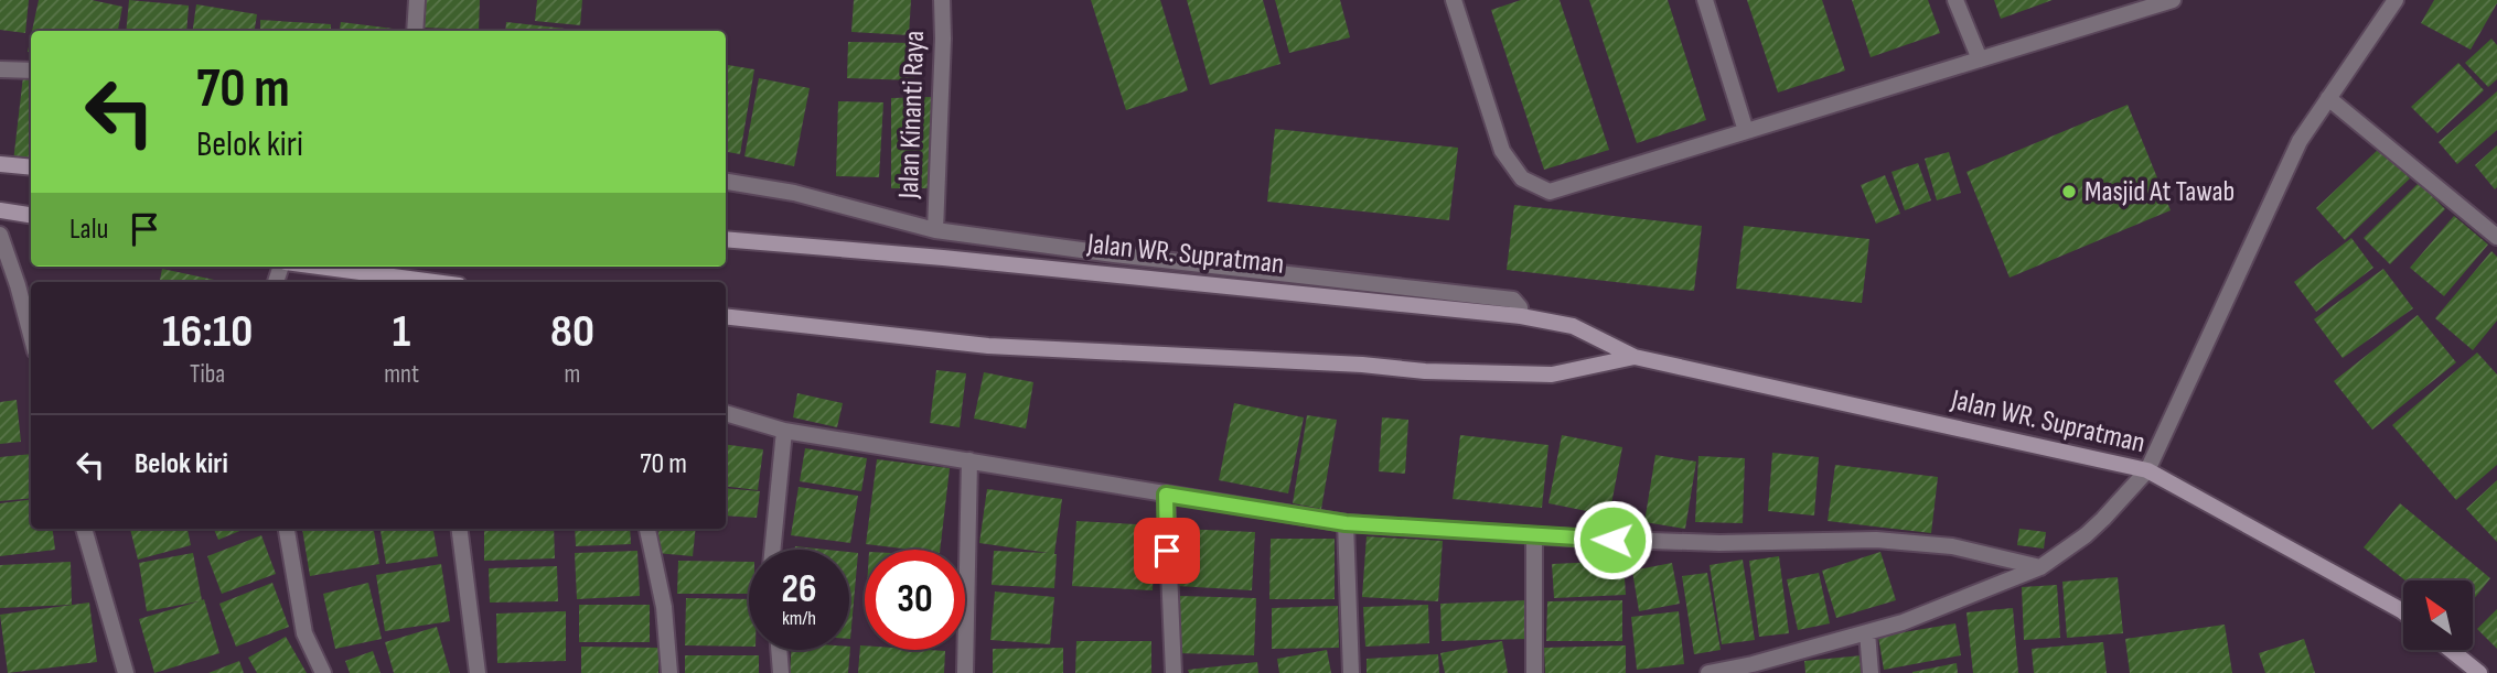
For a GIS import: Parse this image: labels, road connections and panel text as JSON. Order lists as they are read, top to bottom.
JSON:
{
  "streets": {
    "main road": ["Jalan WR. Supratman"],
    "street": ["Jalan Kinanti Raya"]
  },
  "places": ["Masjid At Tawab"],
  "north": "top left",
  "page": {
    "turn": ["70 m", "Belok kiri"],
    "then": "Lalu",
    "eta": [
      "16:10",
      "Tiba",
      "1",
      "mnt",
      "80",
      "m"
    ],
    "list": [
      {
        "name": "Belok kiri",
        "value": "70 m"
      }
    ],
    "speed": "26 km/h",
    "limit": "30"
  }
}
